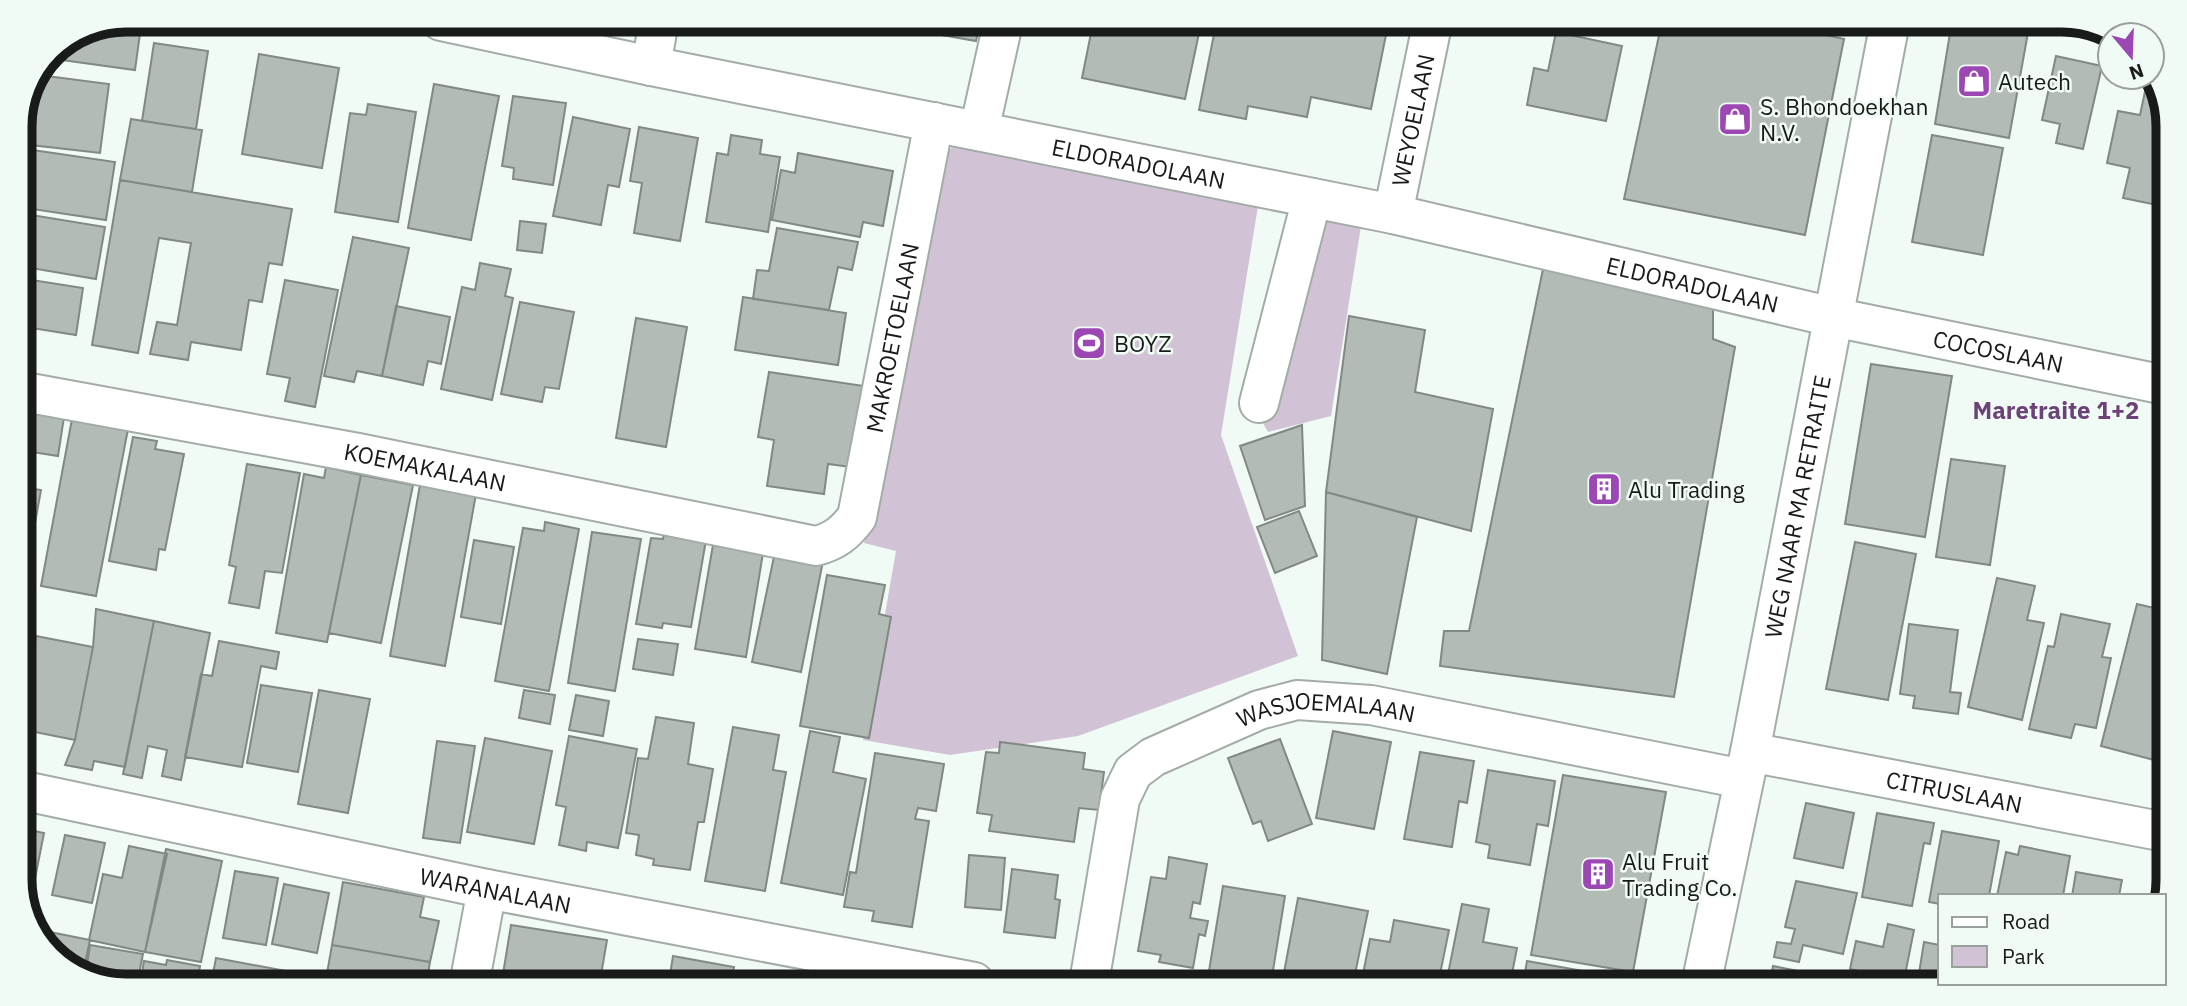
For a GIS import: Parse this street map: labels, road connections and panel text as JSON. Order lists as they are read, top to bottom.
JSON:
{
  "streets": {
    "street": [
      "WEYOELAAN",
      "ELDORADOLAAN",
      "MAKROETOELAAN",
      "COCOSLAAN",
      "KOEMAKALAAN",
      "WEG NAAR MA RETRAITE",
      "WASJOEMALAAN",
      "CITRUSLAAN",
      "WARANALAAN"
    ]
  },
  "crossings": [
    ["WEYOELAAN", "ELDORADOLAAN"],
    ["ELDORADOLAAN", "MAKROETOELAAN"],
    ["ELDORADOLAAN", "COCOSLAAN"],
    ["ELDORADOLAAN", "WEG NAAR MA RETRAITE"],
    ["MAKROETOELAAN", "KOEMAKALAAN"],
    ["COCOSLAAN", "WEG NAAR MA RETRAITE"],
    ["WEG NAAR MA RETRAITE", "WASJOEMALAAN"],
    ["WEG NAAR MA RETRAITE", "CITRUSLAAN"],
    ["WASJOEMALAAN", "CITRUSLAAN"]
  ],
  "districts": ["Maretraite 1+2"],
  "places": {
    "shop": ["Autech", "S. Bhondoekhan N.V."],
    "sports": ["BOYZ"],
    "building": ["Alu Trading", "Alu Fruit Trading Co."]
  },
  "legend": ["Road", "Park"],
  "north": "bottom"
}
